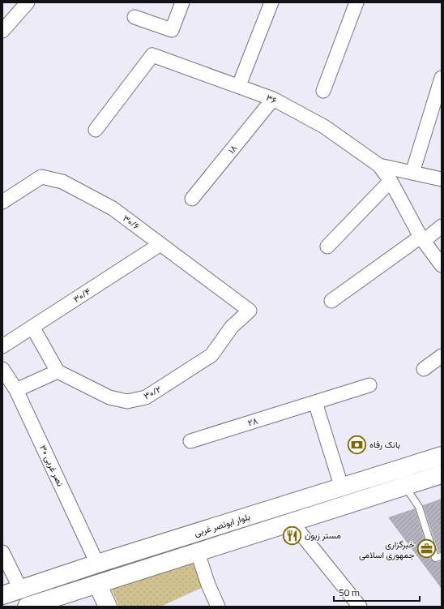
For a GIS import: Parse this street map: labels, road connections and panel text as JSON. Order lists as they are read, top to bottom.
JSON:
{
  "streets": {
    "main road": ["بلوار ابونصر غربی"],
    "street": [
      "۳۶",
      "۱۸",
      "۳۰/۶",
      "۳۰/۴",
      "۳۰/۲",
      "۲۸",
      "نصر غربی ۳۰"
    ]
  },
  "crossings": [
    ["۳۶", "۱۸"],
    ["۳۰/۶", "۳۰/۴"],
    ["۳۰/۶", "۳۰/۲"],
    ["نصر غربی ۳۰", "بلوار ابونصر غربی"]
  ],
  "places": {
    "bank": ["بانک رفاه"],
    "restaurant": ["مستر زبون"],
    "office": ["خبرگزاری جمهوری اسلامی"]
  },
  "scale_bar": "50 m"
}
